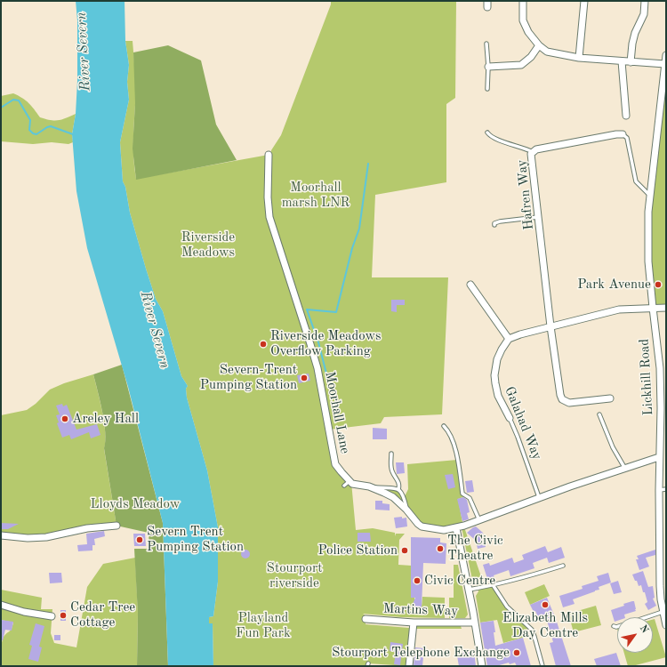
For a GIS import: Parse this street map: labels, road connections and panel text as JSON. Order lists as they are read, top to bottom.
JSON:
{
  "streets": {
    "street": [
      "Hafren Way",
      "Lickhill Road",
      "Moorhall Lane",
      "Galahad Way",
      "Martins Way"
    ]
  },
  "water": ["River Severn"],
  "parks": [
    "Moorhall marsh LNR",
    "Riverside Meadows",
    "Lloyds Meadow",
    "Stourport riverside",
    "Playland Fun Park"
  ],
  "places": [
    "Park Avenue",
    "Riverside Meadows Overflow Parking",
    "Severn-Trent Pumping Station",
    "Areley Hall",
    "Severn Trent Pumping Station",
    "The Civic Theatre",
    "Police Station",
    "Civic Centre",
    "Elizabeth Mills Day Centre",
    "Cedar Tree Cottage",
    "Stourport Telephone Exchange"
  ],
  "north": "top right"
}
